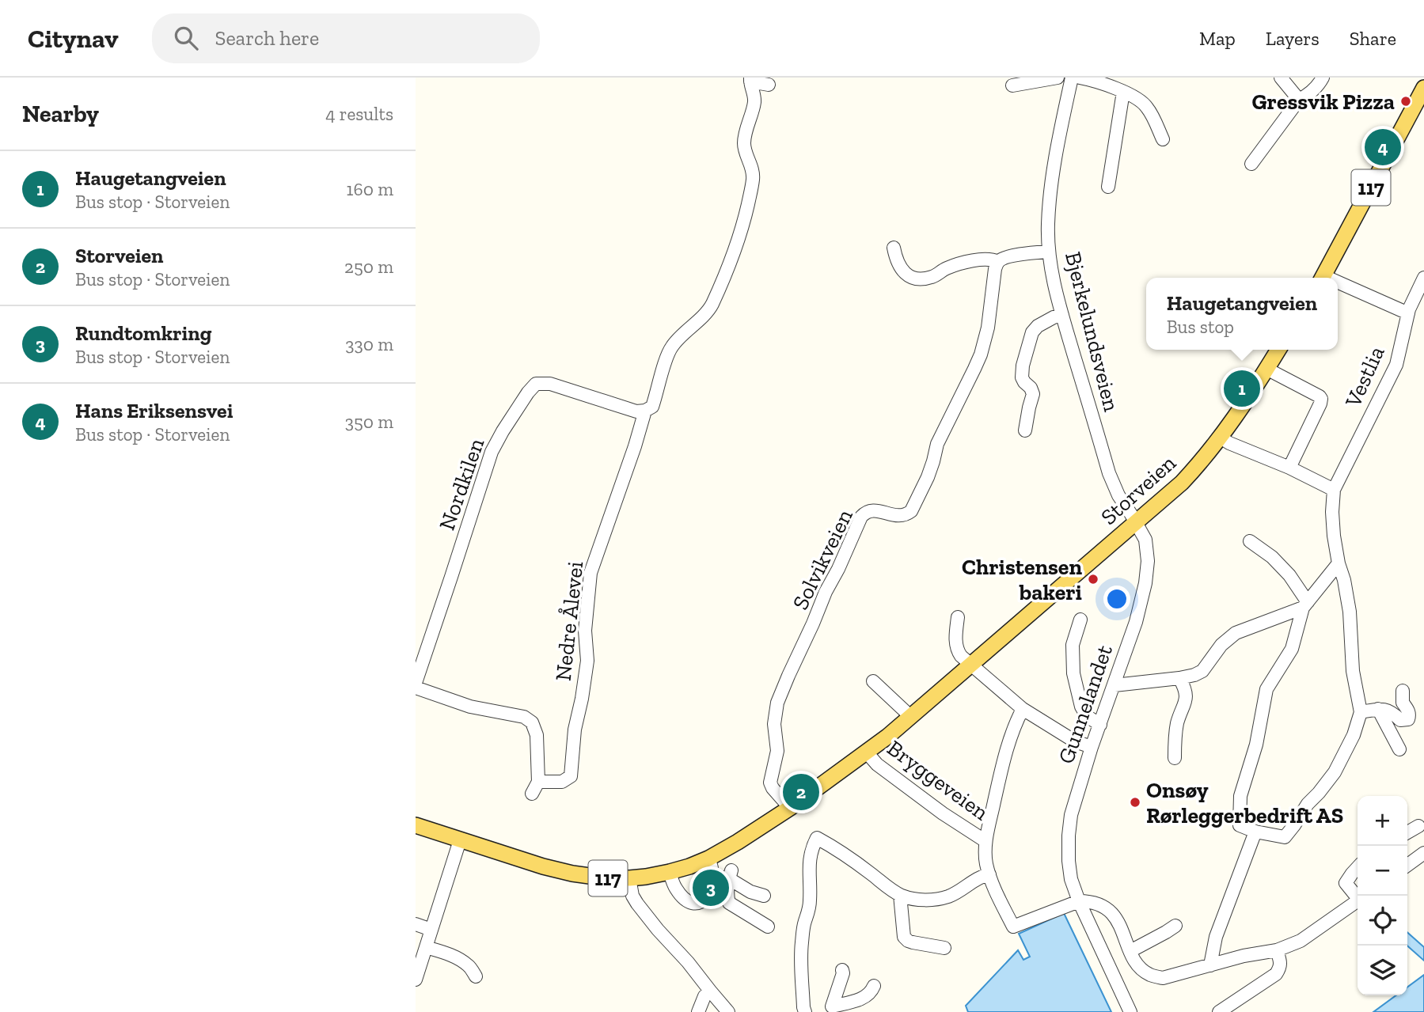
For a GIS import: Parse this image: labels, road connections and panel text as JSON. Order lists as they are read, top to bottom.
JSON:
{
  "streets": {
    "main road": ["117", "Storveien"],
    "street": [
      "Bjerkelundsveien",
      "Vestlia",
      "Nordkilen",
      "Solvikveien",
      "Nedre Ålevei",
      "Gunnelandet",
      "Bryggeveien"
    ]
  },
  "crossings": [
    ["Bjerkelundsveien", "Storveien"],
    ["Bjerkelundsveien", "Gunnelandet"],
    ["Nordkilen", "Nedre Ålevei"],
    ["Storveien", "Solvikveien"],
    ["Storveien", "Gunnelandet"],
    ["Storveien", "Bryggeveien"]
  ],
  "places": ["Gressvik Pizza", "Christensen bakeri", "Onsøy Rørleggerbedrift AS"],
  "page": {
    "header": "Citynav",
    "search": "Search here",
    "nav": ["Map", "Layers", "Share"],
    "heading": ["Nearby", "4 results"],
    "pins": [
      "4",
      "1",
      "2",
      "3"
    ],
    "list": [
      {
        "mark": "1",
        "name": "Haugetangveien",
        "note": "Bus stop · Storveien",
        "value": "160 m"
      },
      {
        "mark": "2",
        "name": "Storveien",
        "note": "Bus stop · Storveien",
        "value": "250 m"
      },
      {
        "mark": "3",
        "name": "Rundtomkring",
        "note": "Bus stop · Storveien",
        "value": "330 m"
      },
      {
        "mark": "4",
        "name": "Hans Eriksensvei",
        "note": "Bus stop · Storveien",
        "value": "350 m"
      }
    ],
    "popup": ["Haugetangveien", "Bus stop"],
    "map_buttons": ["+", "−"]
  }
}
